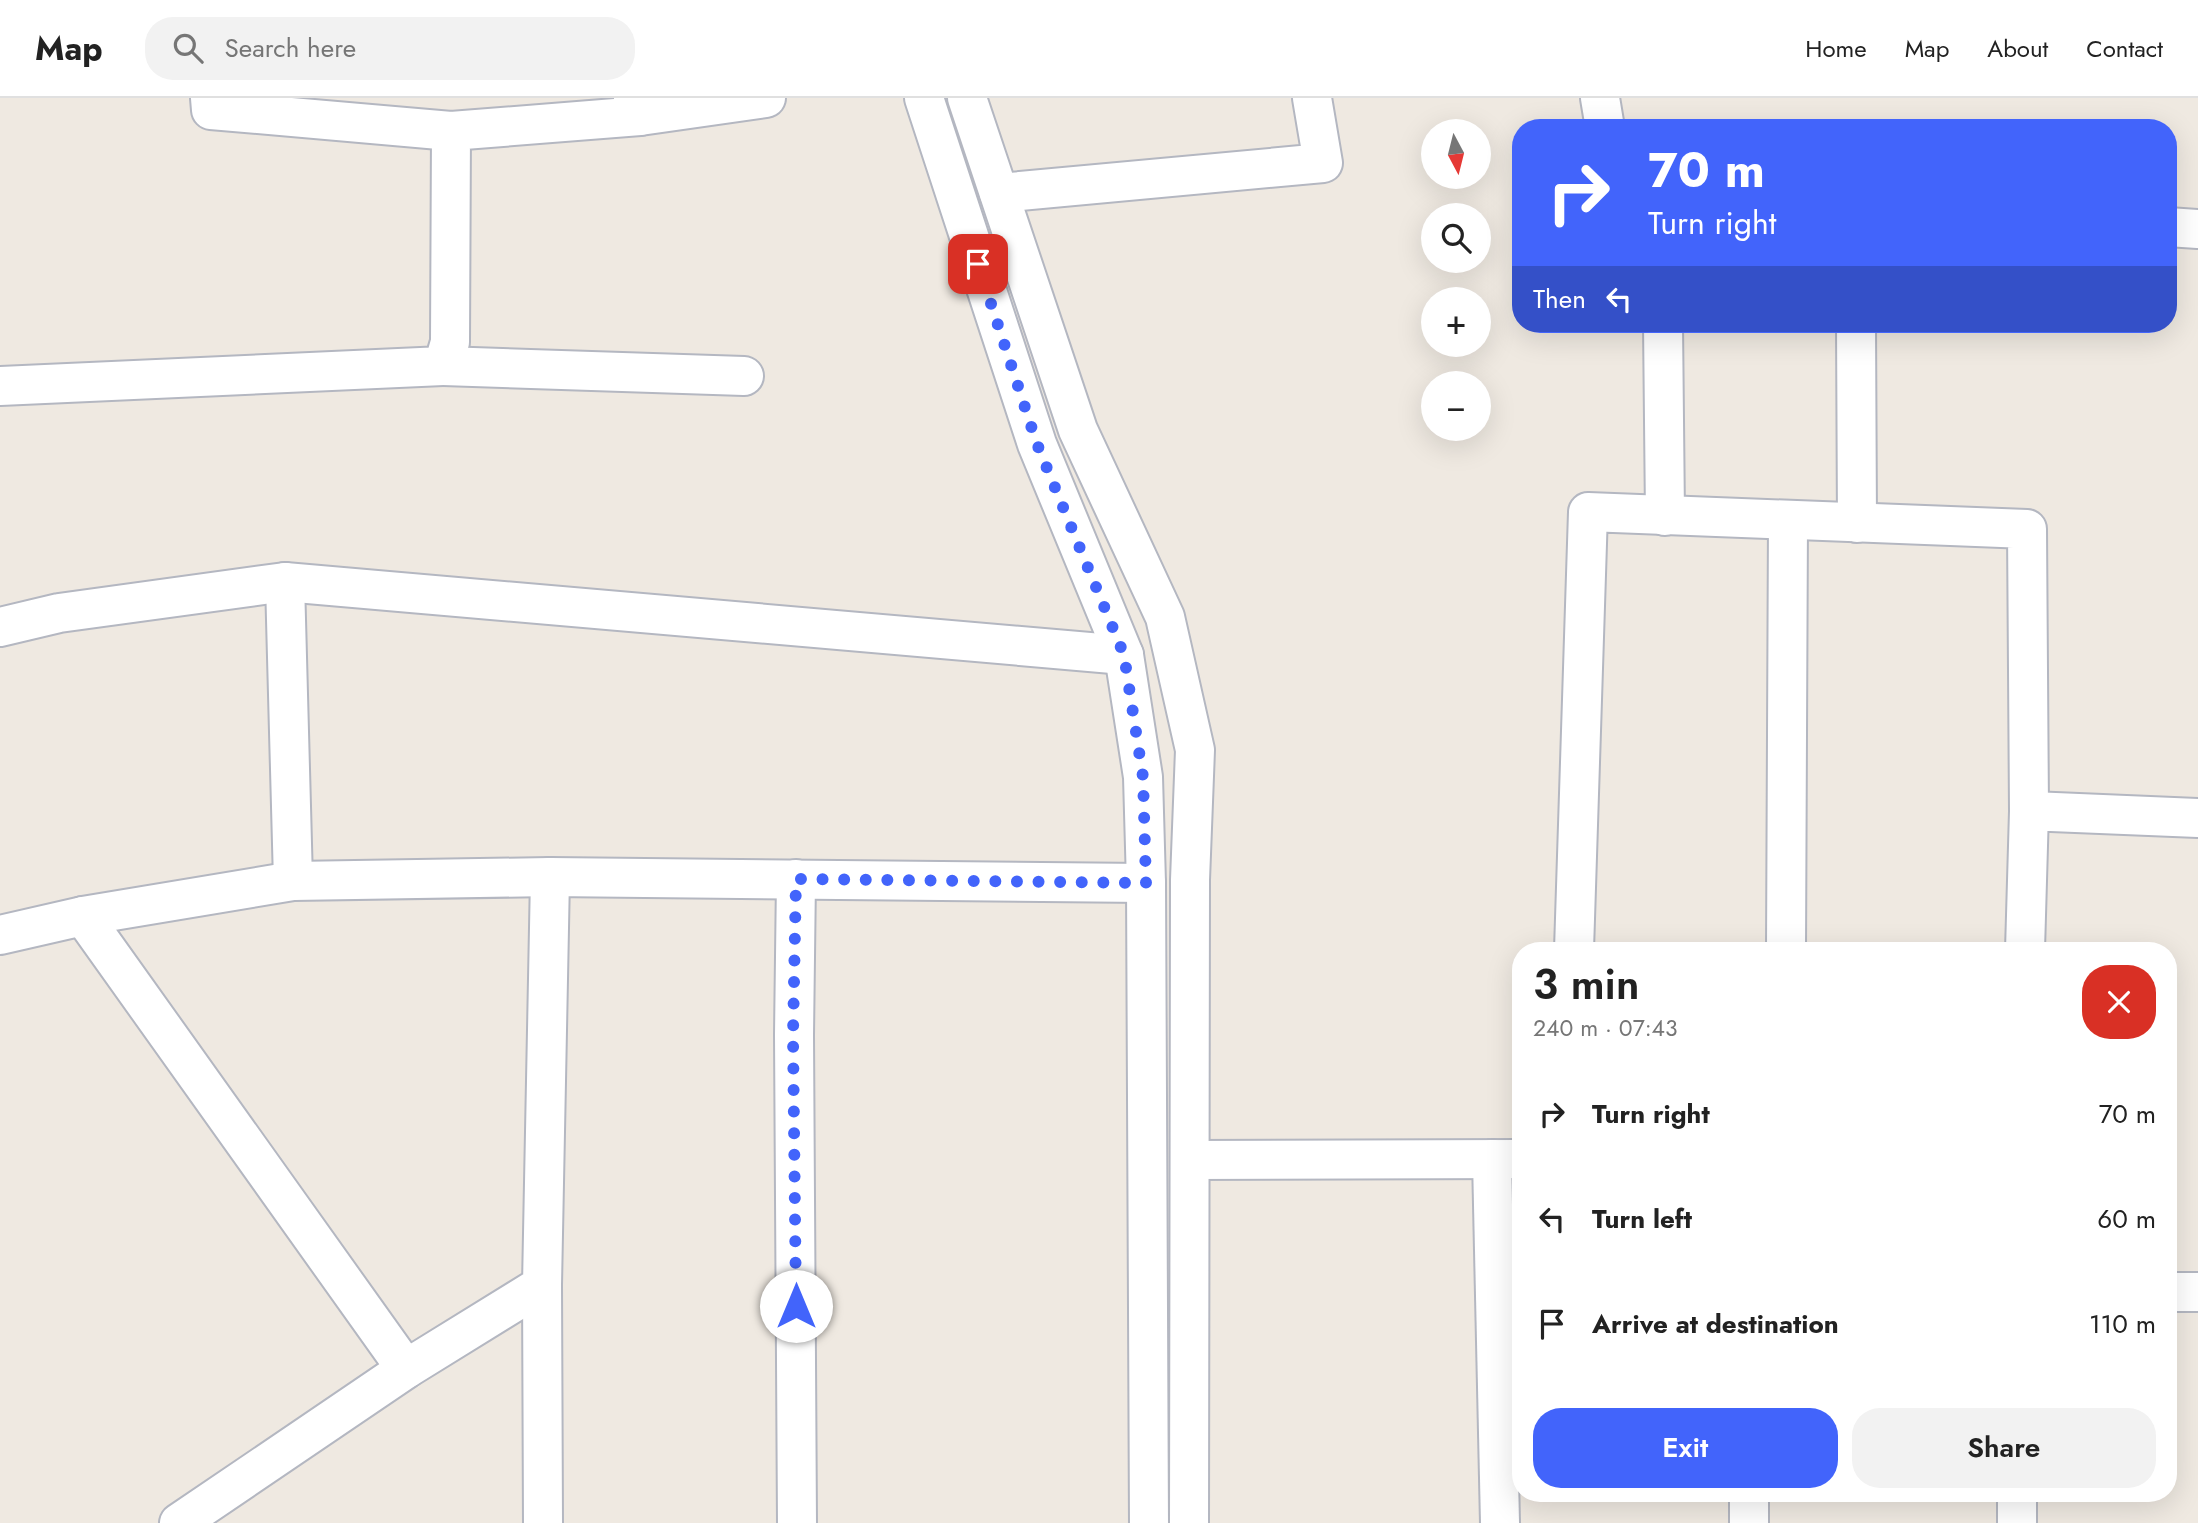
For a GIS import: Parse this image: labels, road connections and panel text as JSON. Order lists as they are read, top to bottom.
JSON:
{
  "north": "bottom",
  "page": {
    "header": "Map",
    "search": "Search here",
    "nav": [
      "Home",
      "Map",
      "About",
      "Contact"
    ],
    "map_buttons": ["+", "−"],
    "turn": ["70 m", "Turn right"],
    "then": "Then",
    "heading": ["3 min", "240 m · 07:43"],
    "list": [
      {
        "name": "Turn right",
        "value": "70 m"
      },
      {
        "name": "Turn left",
        "value": "60 m"
      },
      {
        "name": "Arrive at destination",
        "value": "110 m"
      }
    ],
    "buttons": ["Exit", "Share"]
  }
}
